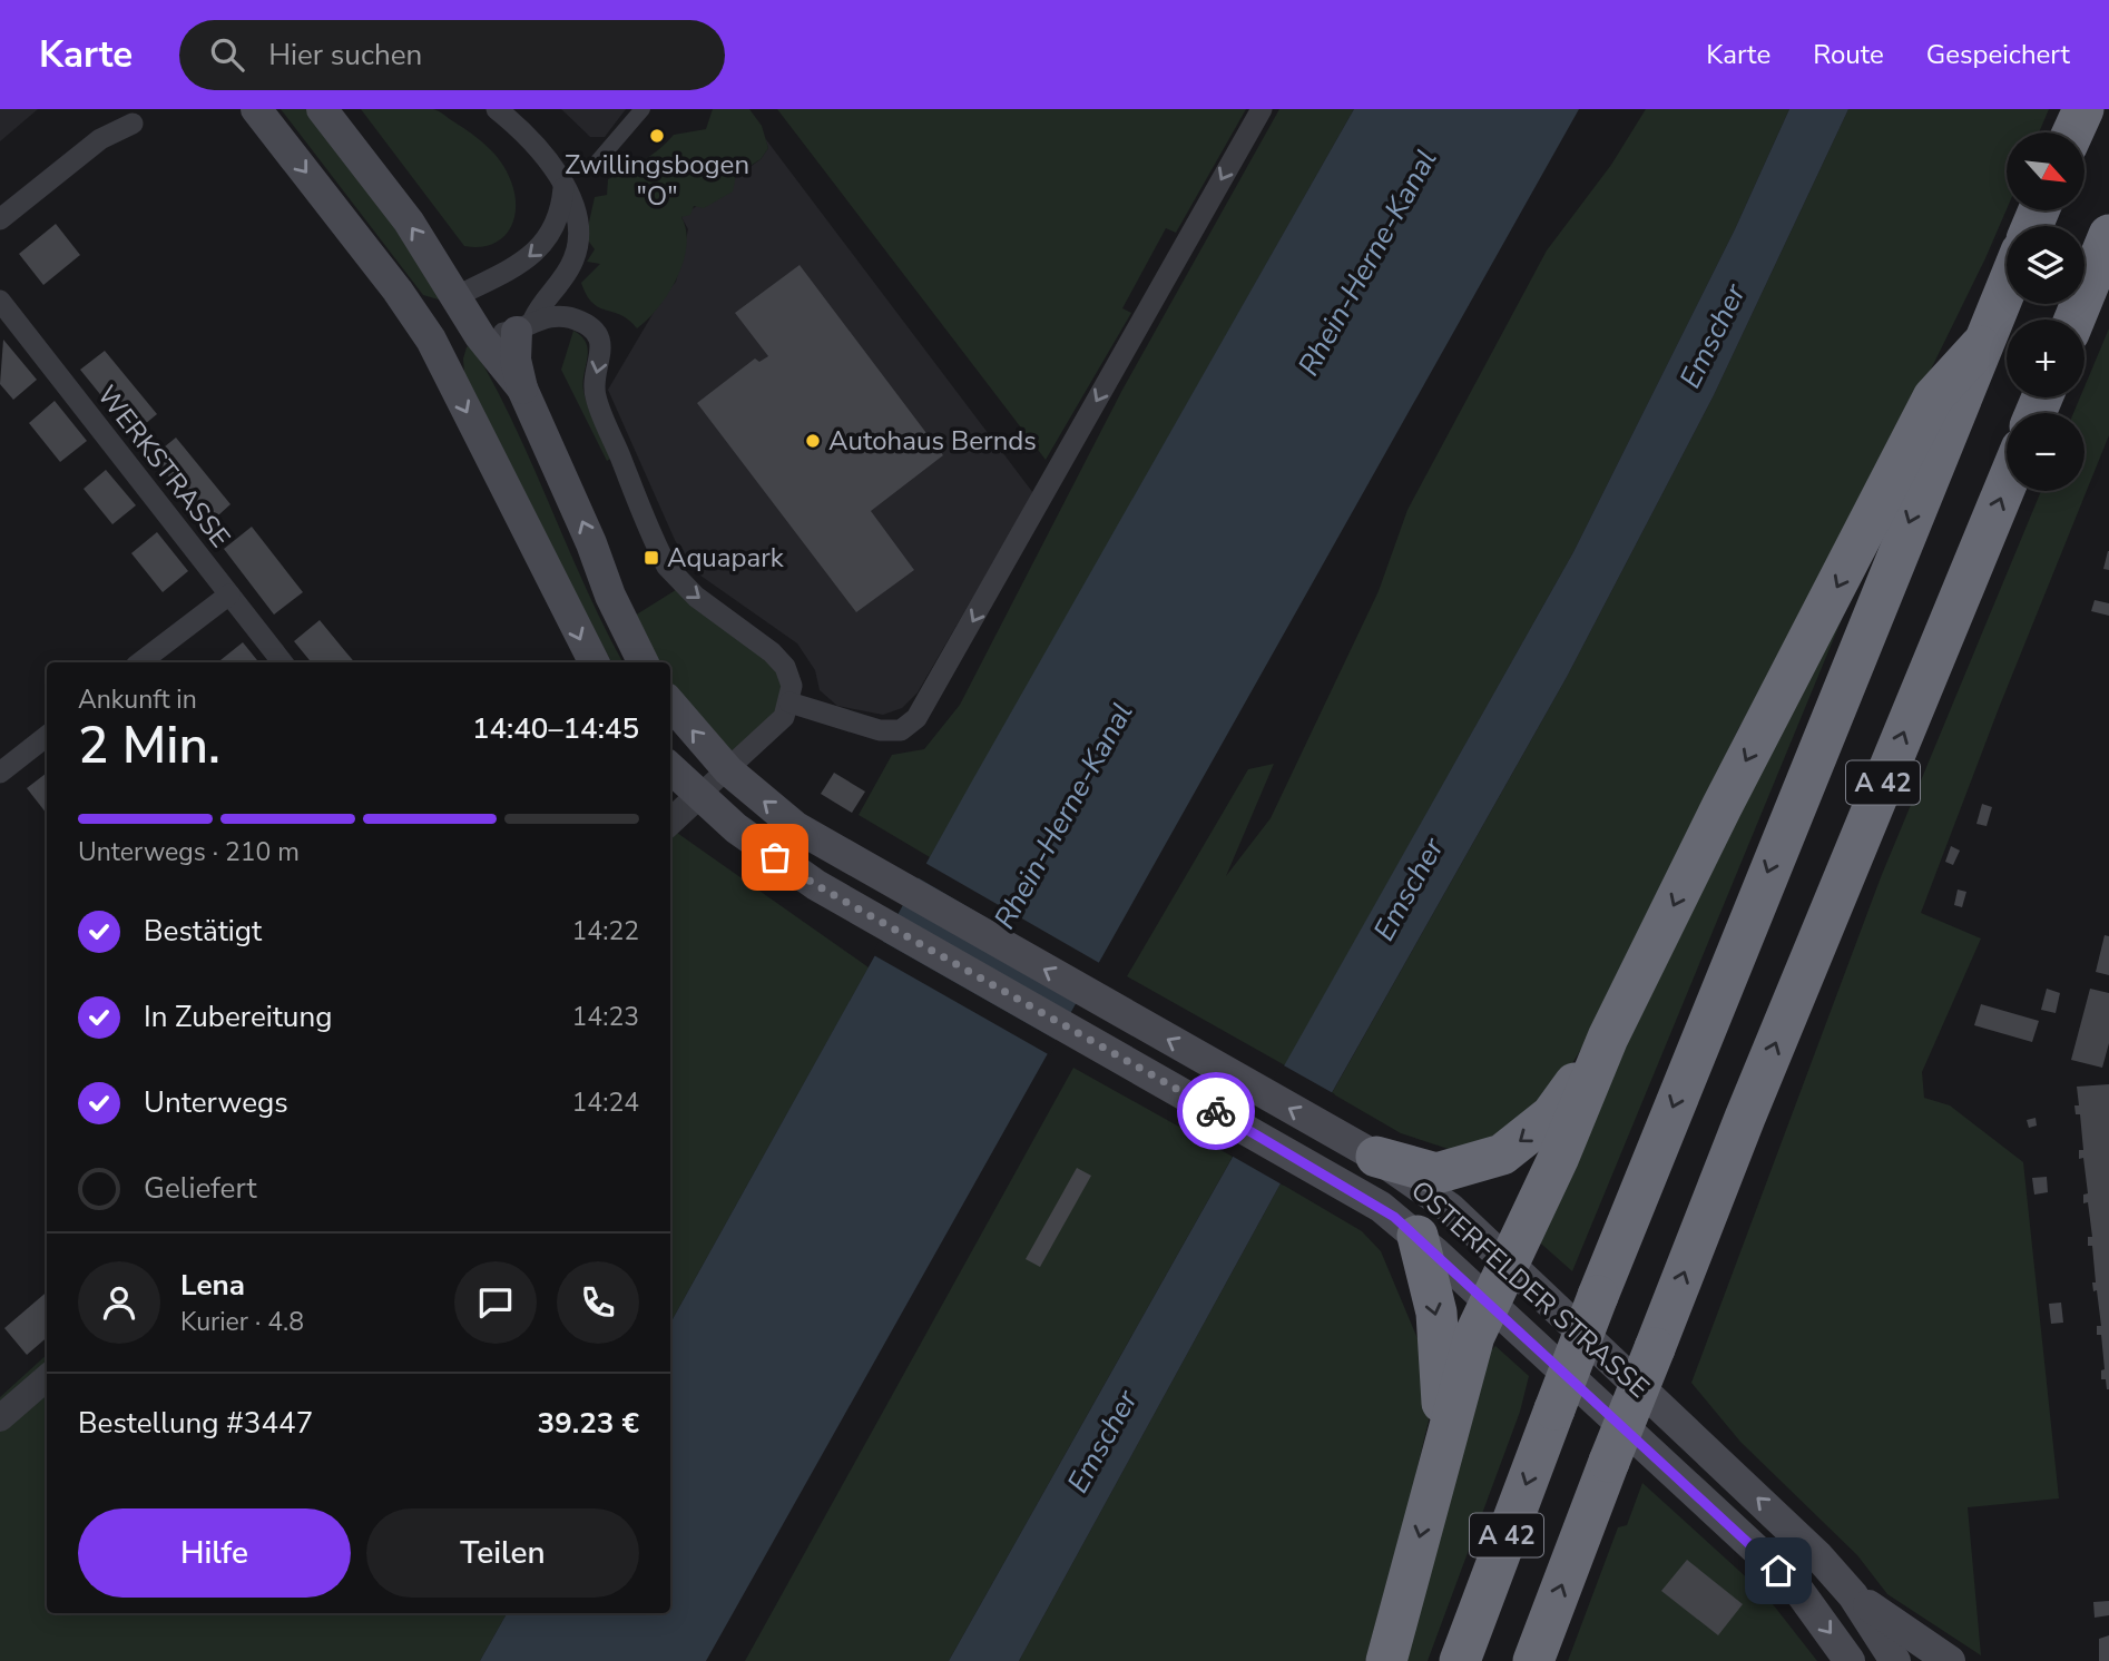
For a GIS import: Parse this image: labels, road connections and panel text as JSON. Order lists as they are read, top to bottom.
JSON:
{
  "streets": {
    "highway": ["A 42"],
    "main road": ["OSTERFELDER STRASSE"],
    "street": ["WERKSTRASSE"]
  },
  "water": ["Rhein-Herne-Kanal", "Emscher"],
  "places": {
    "other": ["Zwillingsbogen \"O\"", "Autohaus Bernds"],
    "transit": ["Aquapark"]
  },
  "north": "bottom right",
  "page": {
    "header": "Karte",
    "search": "Hier suchen",
    "nav": ["Karte", "Route", "Gespeichert"],
    "map_buttons": ["+", "−"],
    "heading": ["2 Min.", "Ankunft in", "14:40–14:45"],
    "panel": [
      "Lena",
      "Kurier · 4.8",
      "Bestellung #3447",
      "39.23 €"
    ],
    "bar": "Unterwegs · 210 m",
    "list": [
      ["Bestätigt", "14:22"],
      ["In Zubereitung", "14:23"],
      ["Unterwegs", "14:24"],
      "Geliefert"
    ],
    "buttons": ["Hilfe", "Teilen"]
  }
}
